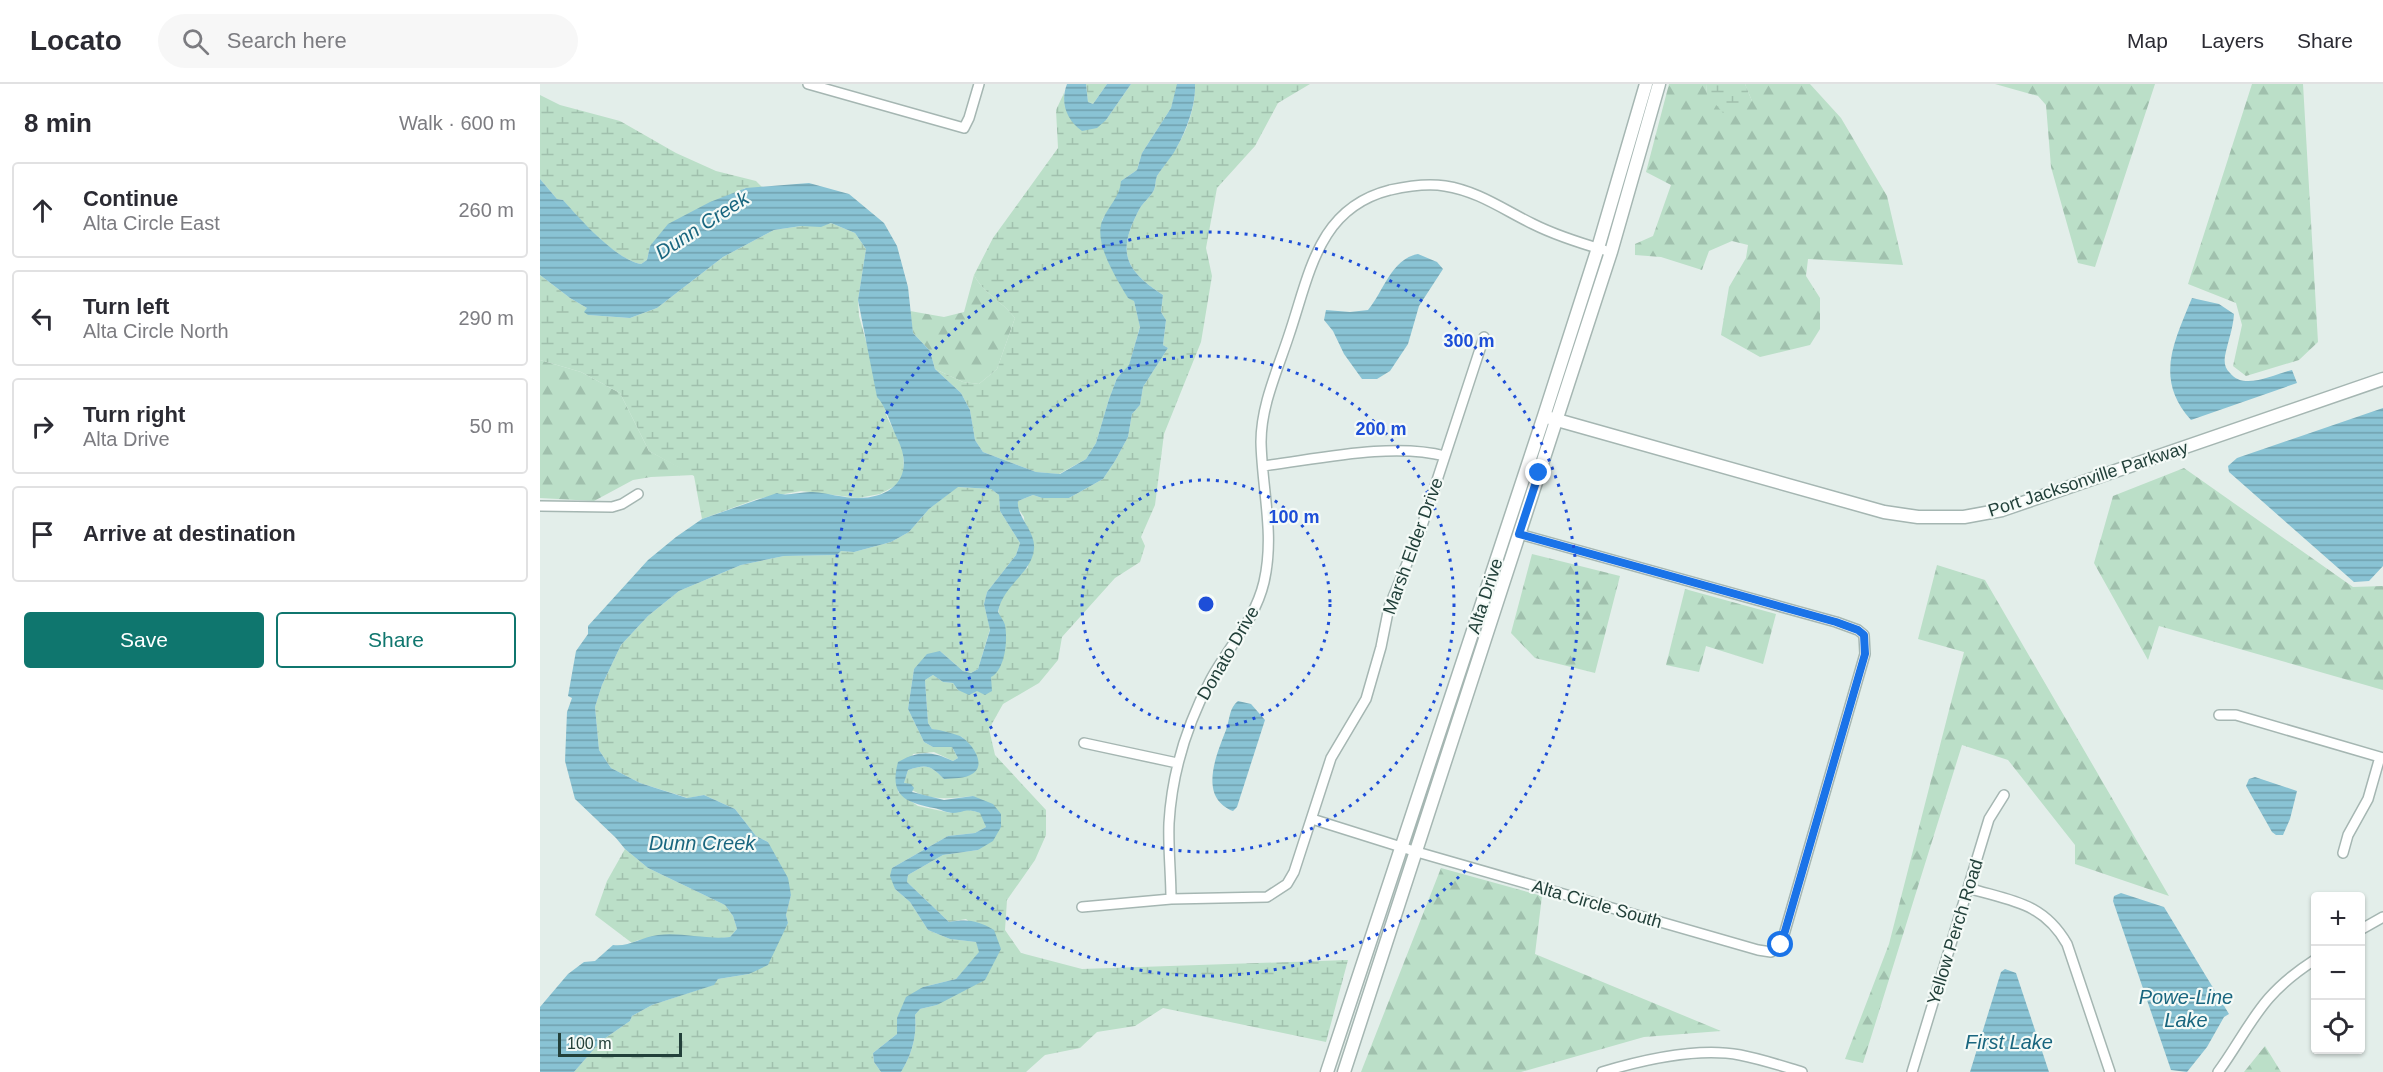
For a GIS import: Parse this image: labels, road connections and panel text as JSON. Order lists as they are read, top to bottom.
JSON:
{
  "streets": {
    "street": [
      "Port Jacksonville Parkway",
      "Marsh Elder Drive",
      "Alta Drive",
      "Donato Drive",
      "Alta Circle South",
      "Yellow Perch Road"
    ]
  },
  "crossings": [
    ["Port Jacksonville Parkway", "Alta Drive"],
    ["Marsh Elder Drive", "Donato Drive"],
    ["Marsh Elder Drive", "Alta Circle South"],
    ["Alta Drive", "Donato Drive"],
    ["Alta Drive", "Alta Circle South"]
  ],
  "water": ["Dunn Creek", "Powe-Line Lake", "First Lake"],
  "scale_bar": "100 m",
  "page": {
    "header": "Locato",
    "search": "Search here",
    "nav": ["Map", "Layers", "Share"],
    "heading": ["8 min", "Walk · 600 m"],
    "list": [
      ["Continue", "Alta Circle East", "260 m"],
      ["Turn left", "Alta Circle North", "290 m"],
      ["Turn right", "Alta Drive", "50 m"],
      "Arrive at destination"
    ],
    "buttons": ["Save", "Share"],
    "map_buttons": ["+", "−"],
    "scale": "100 m"
  },
  "rings": ["300 m", "200 m", "100 m"]
}
